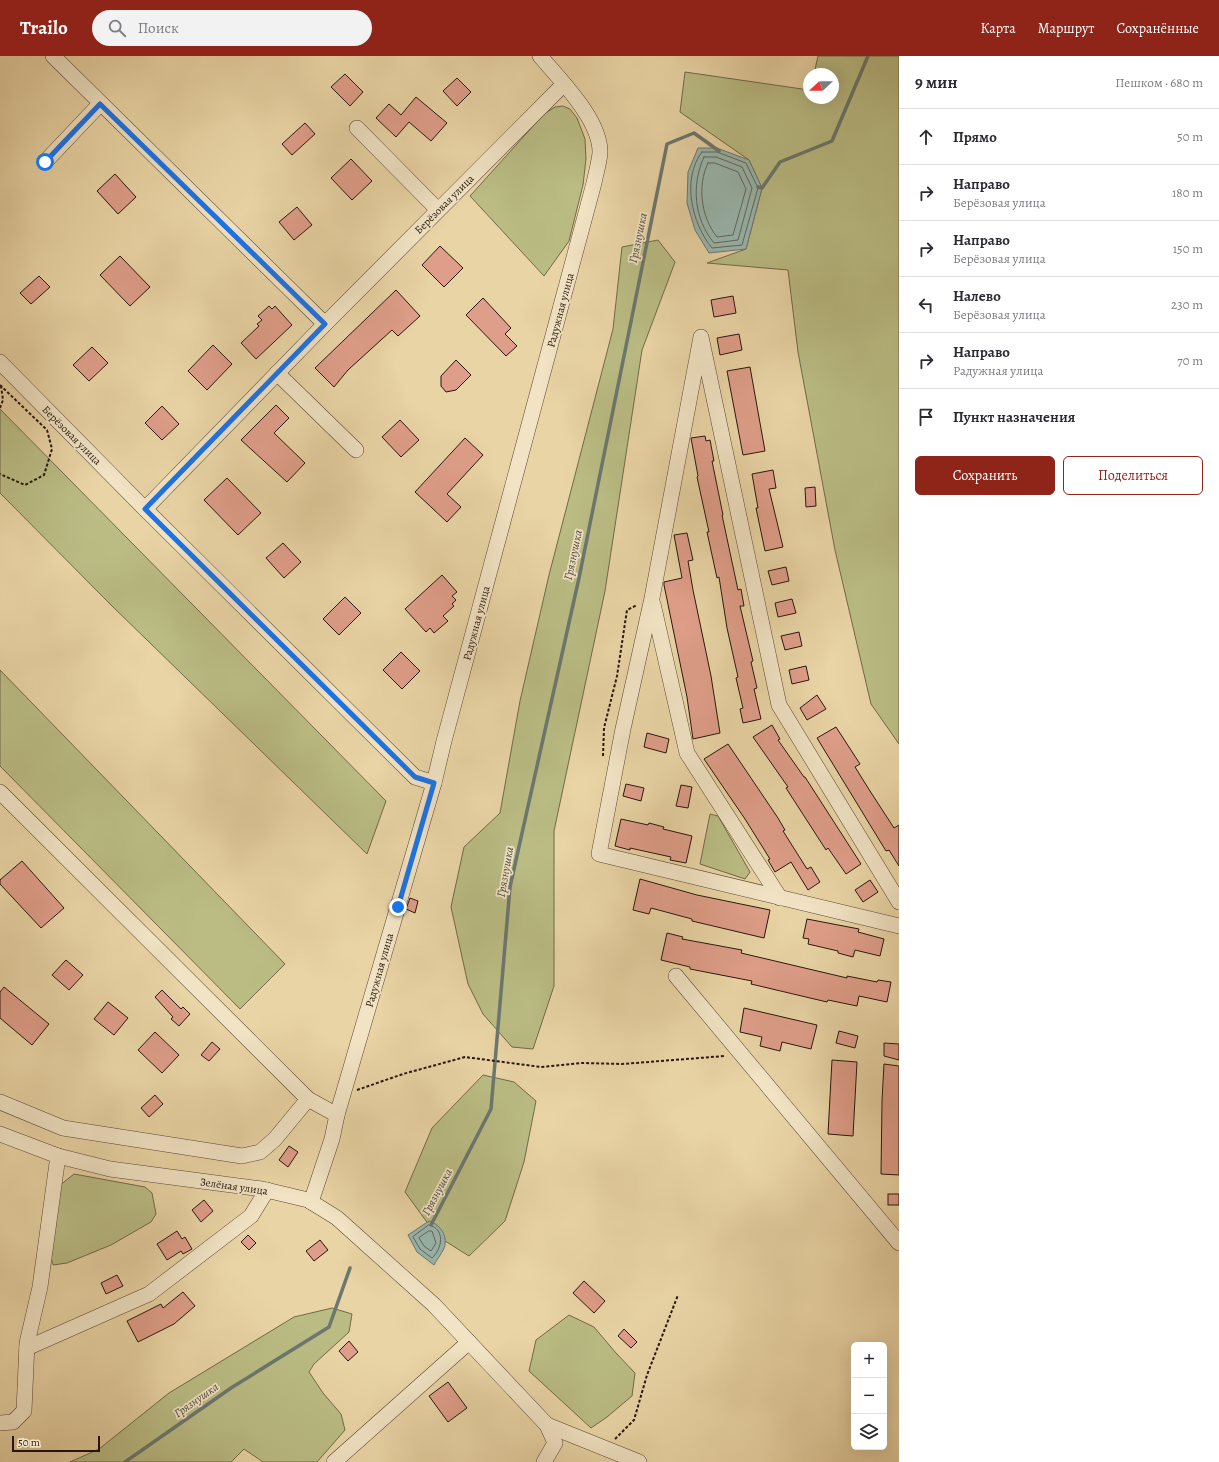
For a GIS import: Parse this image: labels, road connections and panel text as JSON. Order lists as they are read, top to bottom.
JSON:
{
  "streets": {
    "street": ["Берёзовая улица", "Радужная улица", "Зелёная улица"]
  },
  "crossings": [
    ["Берёзовая улица", "Радужная улица"],
    ["Радужная улица", "Зелёная улица"]
  ],
  "water": ["Грязнушка"],
  "scale_bar": "50 m",
  "north": "left",
  "page": {
    "header": "Trailo",
    "search": "Поиск",
    "nav": ["Карта", "Маршрут", "Сохранённые"],
    "heading": ["9 мин", "Пешком · 680 m"],
    "list": [
      ["Прямо", "50 m"],
      ["Направо", "Берёзовая улица", "180 m"],
      ["Направо", "Берёзовая улица", "150 m"],
      ["Налево", "Берёзовая улица", "230 m"],
      ["Направо", "Радужная улица", "70 m"],
      "Пункт назначения"
    ],
    "buttons": ["Сохранить", "Поделиться"],
    "map_buttons": ["+", "−"],
    "scale": "50 m"
  }
}
